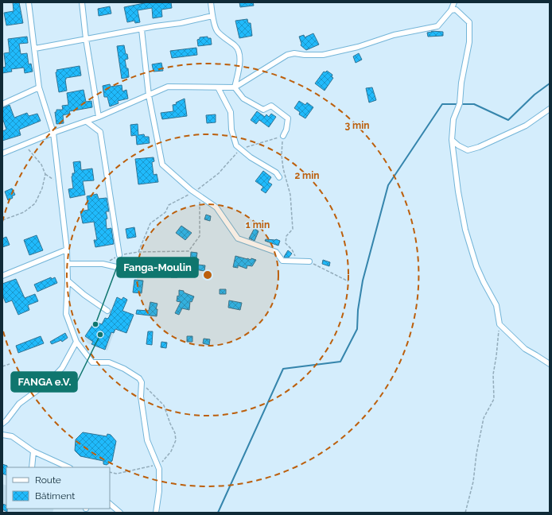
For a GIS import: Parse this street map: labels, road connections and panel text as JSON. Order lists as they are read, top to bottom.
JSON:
{
  "places": ["Fanga-Moulin", "FANGA e.V."],
  "legend": ["Route", "Bâtiment"],
  "rings": ["3 min", "2 min", "1 min"]
}
